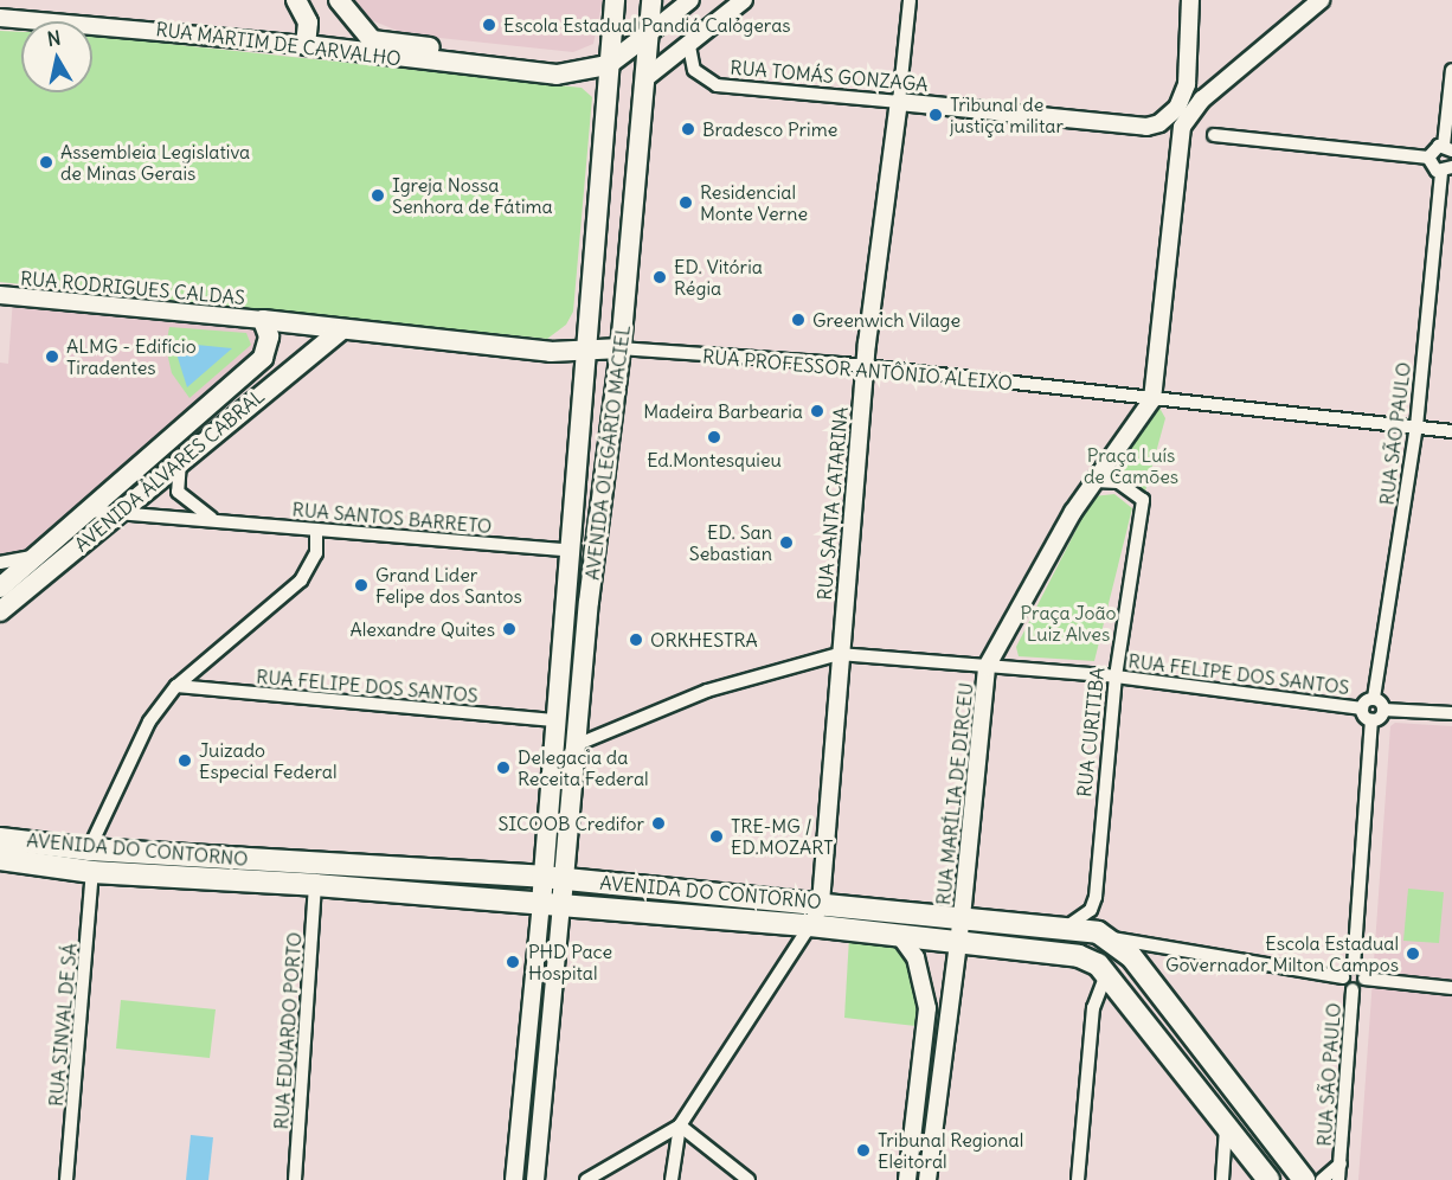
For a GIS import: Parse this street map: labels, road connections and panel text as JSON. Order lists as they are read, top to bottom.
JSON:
{
  "streets": {
    "main road": [
      "RUA MARTIM DE CARVALHO",
      "RUA PROFESSOR ANTÔNIO ALEIXO",
      "AVENIDA OLEGÁRIO MACIEL",
      "AVENIDA ÁLVARES CABRAL",
      "AVENIDA DO CONTORNO"
    ],
    "street": [
      "RUA TOMÁS GONZAGA",
      "RUA RODRIGUES CALDAS",
      "RUA SÃO PAULO",
      "RUA SANTA CATARINA",
      "RUA SANTOS BARRETO",
      "RUA FELIPE DOS SANTOS",
      "RUA CURITIBA",
      "RUA MARÍLIA DE DIRCEU",
      "RUA SINVAL DE SÁ",
      "RUA EDUARDO PORTO"
    ]
  },
  "crossings": [
    ["RUA MARTIM DE CARVALHO", "AVENIDA OLEGÁRIO MACIEL"],
    ["RUA TOMÁS GONZAGA", "RUA SANTA CATARINA"],
    ["RUA RODRIGUES CALDAS", "RUA PROFESSOR ANTÔNIO ALEIXO"],
    ["RUA RODRIGUES CALDAS", "AVENIDA ÁLVARES CABRAL"],
    ["RUA PROFESSOR ANTÔNIO ALEIXO", "RUA SÃO PAULO"],
    ["RUA PROFESSOR ANTÔNIO ALEIXO", "AVENIDA OLEGÁRIO MACIEL"],
    ["RUA PROFESSOR ANTÔNIO ALEIXO", "AVENIDA ÁLVARES CABRAL"],
    ["RUA PROFESSOR ANTÔNIO ALEIXO", "RUA SANTA CATARINA"],
    ["RUA PROFESSOR ANTÔNIO ALEIXO", "RUA MARÍLIA DE DIRCEU"],
    ["AVENIDA OLEGÁRIO MACIEL", "RUA SANTOS BARRETO"],
    ["AVENIDA OLEGÁRIO MACIEL", "RUA FELIPE DOS SANTOS"],
    ["AVENIDA OLEGÁRIO MACIEL", "AVENIDA DO CONTORNO"],
    ["AVENIDA ÁLVARES CABRAL", "RUA SANTOS BARRETO"],
    ["RUA SANTA CATARINA", "RUA FELIPE DOS SANTOS"],
    ["RUA SANTA CATARINA", "AVENIDA DO CONTORNO"],
    ["RUA FELIPE DOS SANTOS", "RUA CURITIBA"],
    ["RUA FELIPE DOS SANTOS", "RUA MARÍLIA DE DIRCEU"],
    ["RUA CURITIBA", "RUA MARÍLIA DE DIRCEU"],
    ["RUA CURITIBA", "AVENIDA DO CONTORNO"],
    ["RUA MARÍLIA DE DIRCEU", "AVENIDA DO CONTORNO"],
    ["AVENIDA DO CONTORNO", "RUA SINVAL DE SÁ"],
    ["AVENIDA DO CONTORNO", "RUA EDUARDO PORTO"]
  ],
  "parks": ["Praça Luís de Camões", "Praça João Luiz Alves"],
  "places": [
    "Escola Estadual Pandiá Calógeras",
    "Tribunal de justiça militar",
    "Bradesco Prime",
    "Assembleia Legislativa de Minas Gerais",
    "Igreja Nossa Senhora de Fátima",
    "Residencial Monte Verne",
    "ED. Vitória Régia",
    "Greenwich Vilage",
    "ALMG - Edifício Tiradentes",
    "Madeira Barbearia",
    "Ed.Montesquieu",
    "ED. San Sebastian",
    "Grand Lider Felipe dos Santos",
    "Alexandre Quites",
    "ORKHESTRA",
    "Juizado Especial Federal",
    "Delegacia da Receita Federal",
    "SICOOB Credifor",
    "TRE-MG / ED.MOZART",
    "Escola Estadual Governador Milton Campos",
    "PHD Pace Hospital",
    "Tribunal Regional Eleitoral"
  ],
  "north": "top"
}
